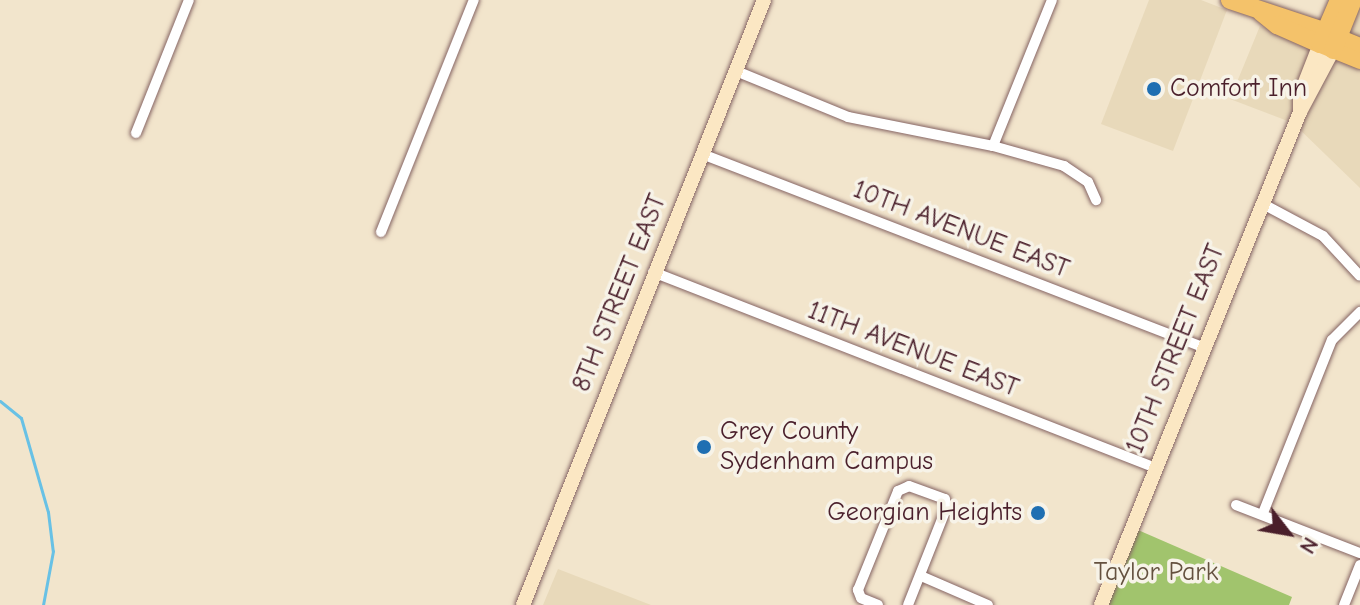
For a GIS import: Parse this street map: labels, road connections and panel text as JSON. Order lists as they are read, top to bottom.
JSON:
{
  "streets": {
    "highway": ["10TH STREET EAST"],
    "main road": ["8TH STREET EAST"],
    "street": ["10TH AVENUE EAST", "11TH AVENUE EAST"]
  },
  "crossings": [
    ["10TH AVENUE EAST", "8TH STREET EAST"],
    ["10TH AVENUE EAST", "10TH STREET EAST"],
    ["8TH STREET EAST", "11TH AVENUE EAST"],
    ["10TH STREET EAST", "11TH AVENUE EAST"]
  ],
  "parks": ["Taylor Park"],
  "places": ["Comfort Inn", "Grey County Sydenham Campus", "Georgian Heights"],
  "north": "bottom right"
}
